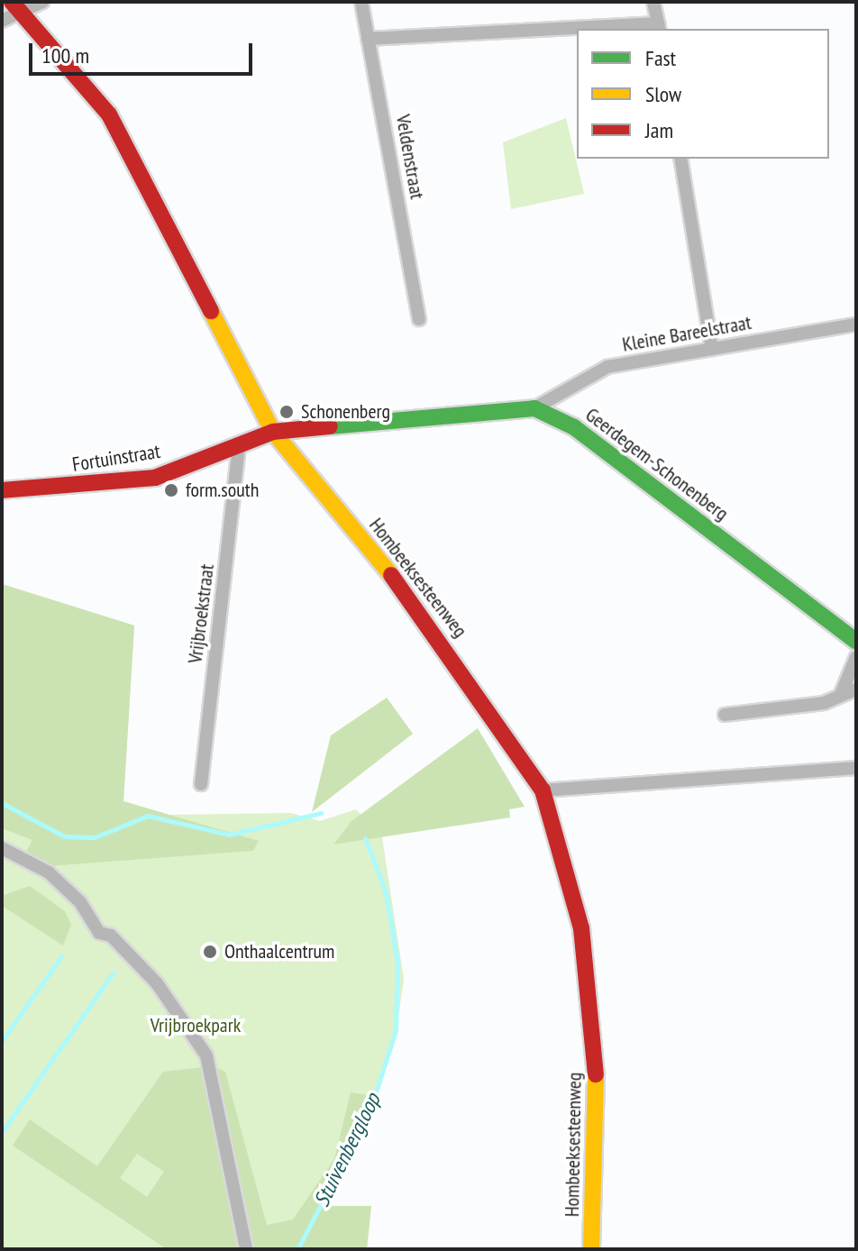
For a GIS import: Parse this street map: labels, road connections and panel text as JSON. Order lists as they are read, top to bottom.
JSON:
{
  "streets": {
    "main road": ["Fortuinstraat", "Geerdegem-Schonenberg", "Hombeeksesteenweg"],
    "street": ["Veldenstraat", "Kleine Bareelstraat", "Vrijbroekstraat"]
  },
  "crossings": [
    ["Kleine Bareelstraat", "Geerdegem-Schonenberg"],
    ["Fortuinstraat", "Hombeeksesteenweg"],
    ["Fortuinstraat", "Vrijbroekstraat"]
  ],
  "water": ["Stuivenbergloop"],
  "parks": ["Vrijbroekpark"],
  "places": ["Schonenberg", "form.south", "Onthaalcentrum"],
  "legend": ["Fast", "Slow", "Jam"],
  "scale_bar": "100 m"
}
